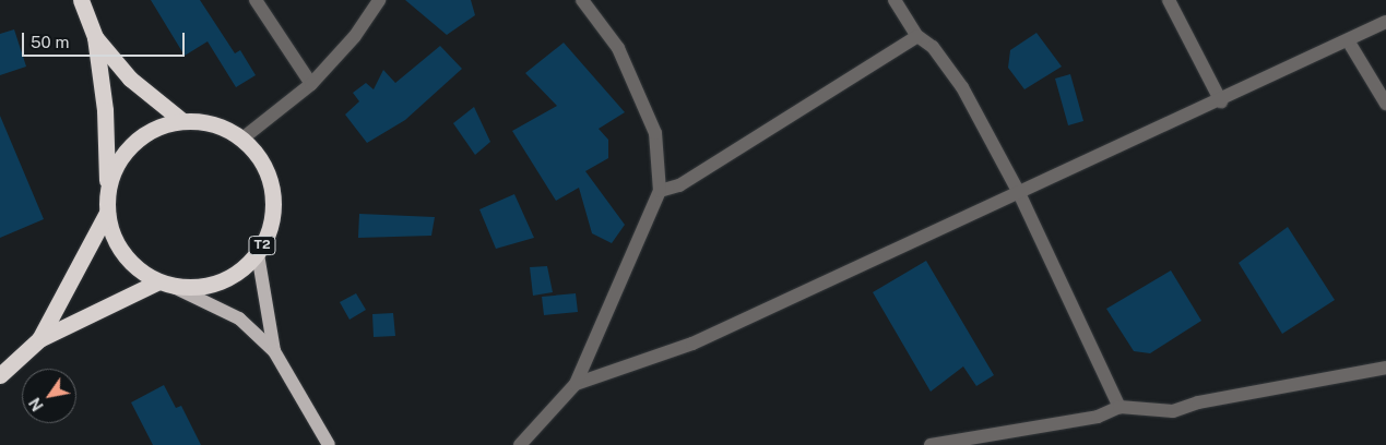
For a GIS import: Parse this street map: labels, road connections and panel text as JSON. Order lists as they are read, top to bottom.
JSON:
{
  "streets": {
    "highway": ["T2"]
  },
  "scale_bar": "50 m",
  "north": "bottom left"
}
